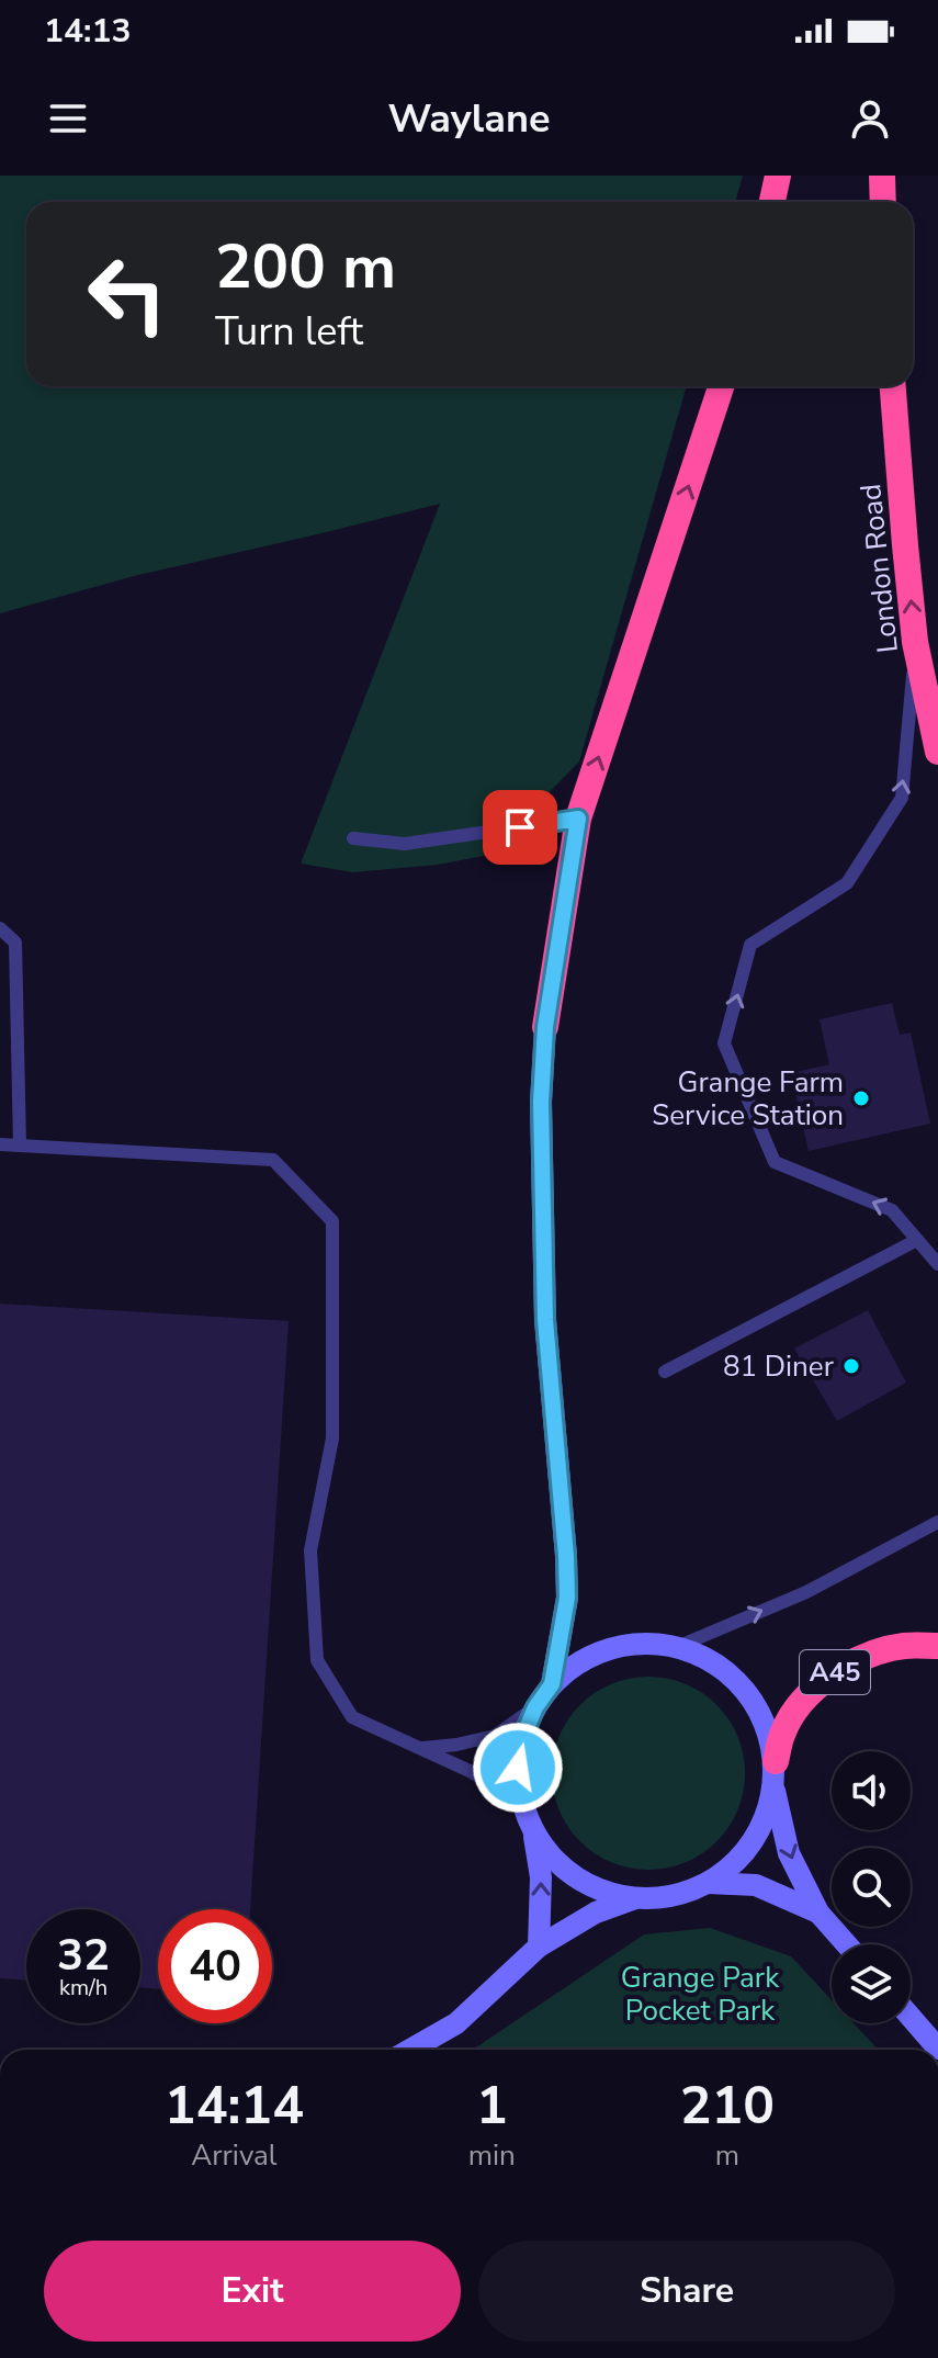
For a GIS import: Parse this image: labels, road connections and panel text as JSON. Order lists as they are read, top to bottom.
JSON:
{
  "streets": {
    "highway": ["London Road", "A45"]
  },
  "parks": ["Grange Park Pocket Park"],
  "places": ["Grange Farm Service Station", "81 Diner"],
  "page": {
    "status": "14:13",
    "header": "Waylane",
    "turn": ["200 m", "Turn left"],
    "speed": "32 km/h",
    "limit": "40",
    "eta": [
      "14:14",
      "Arrival",
      "1",
      "min",
      "210",
      "m"
    ],
    "buttons": ["Exit", "Share"]
  }
}
